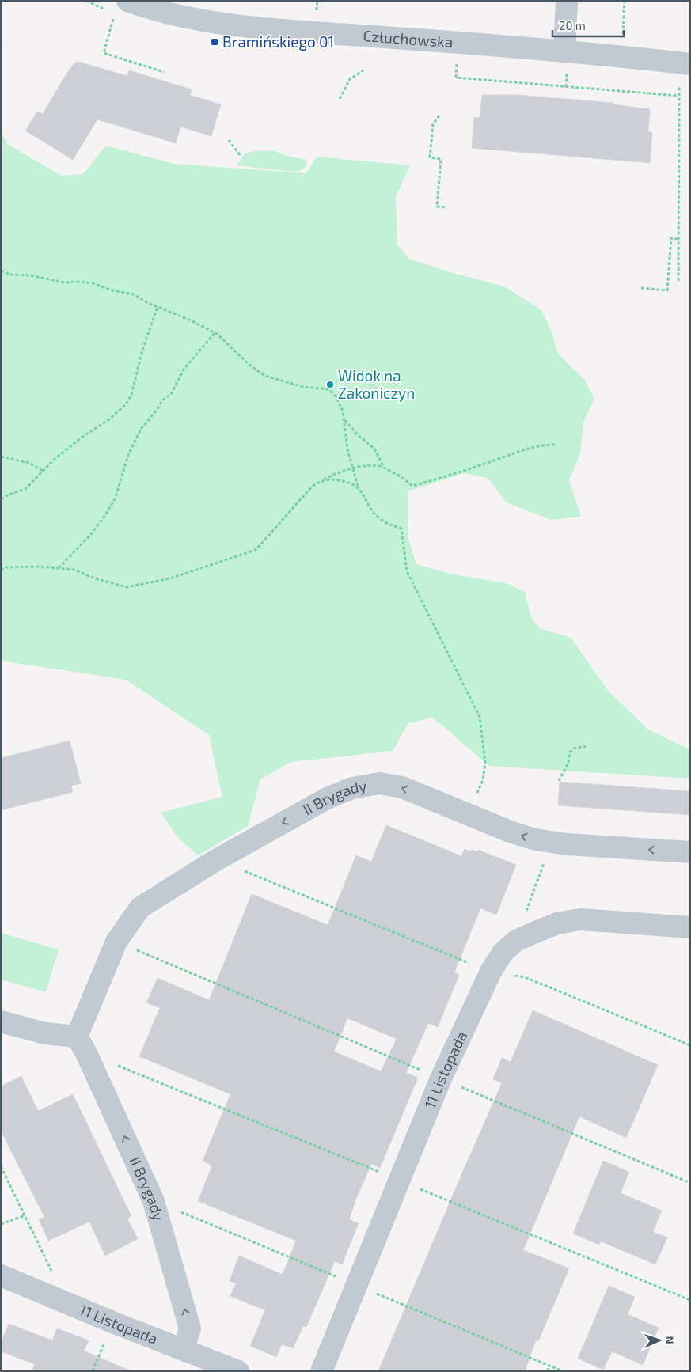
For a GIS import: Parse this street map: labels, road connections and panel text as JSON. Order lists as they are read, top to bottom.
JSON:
{
  "streets": {
    "street": ["Człuchowska", "II Brygady", "11 Listopada"]
  },
  "crossings": [
    ["II Brygady", "11 Listopada"]
  ],
  "places": {
    "transit": ["Bramińskiego 01"],
    "other": ["Widok na Zakoniczyn"]
  },
  "scale_bar": "20 m",
  "north": "right"
}
